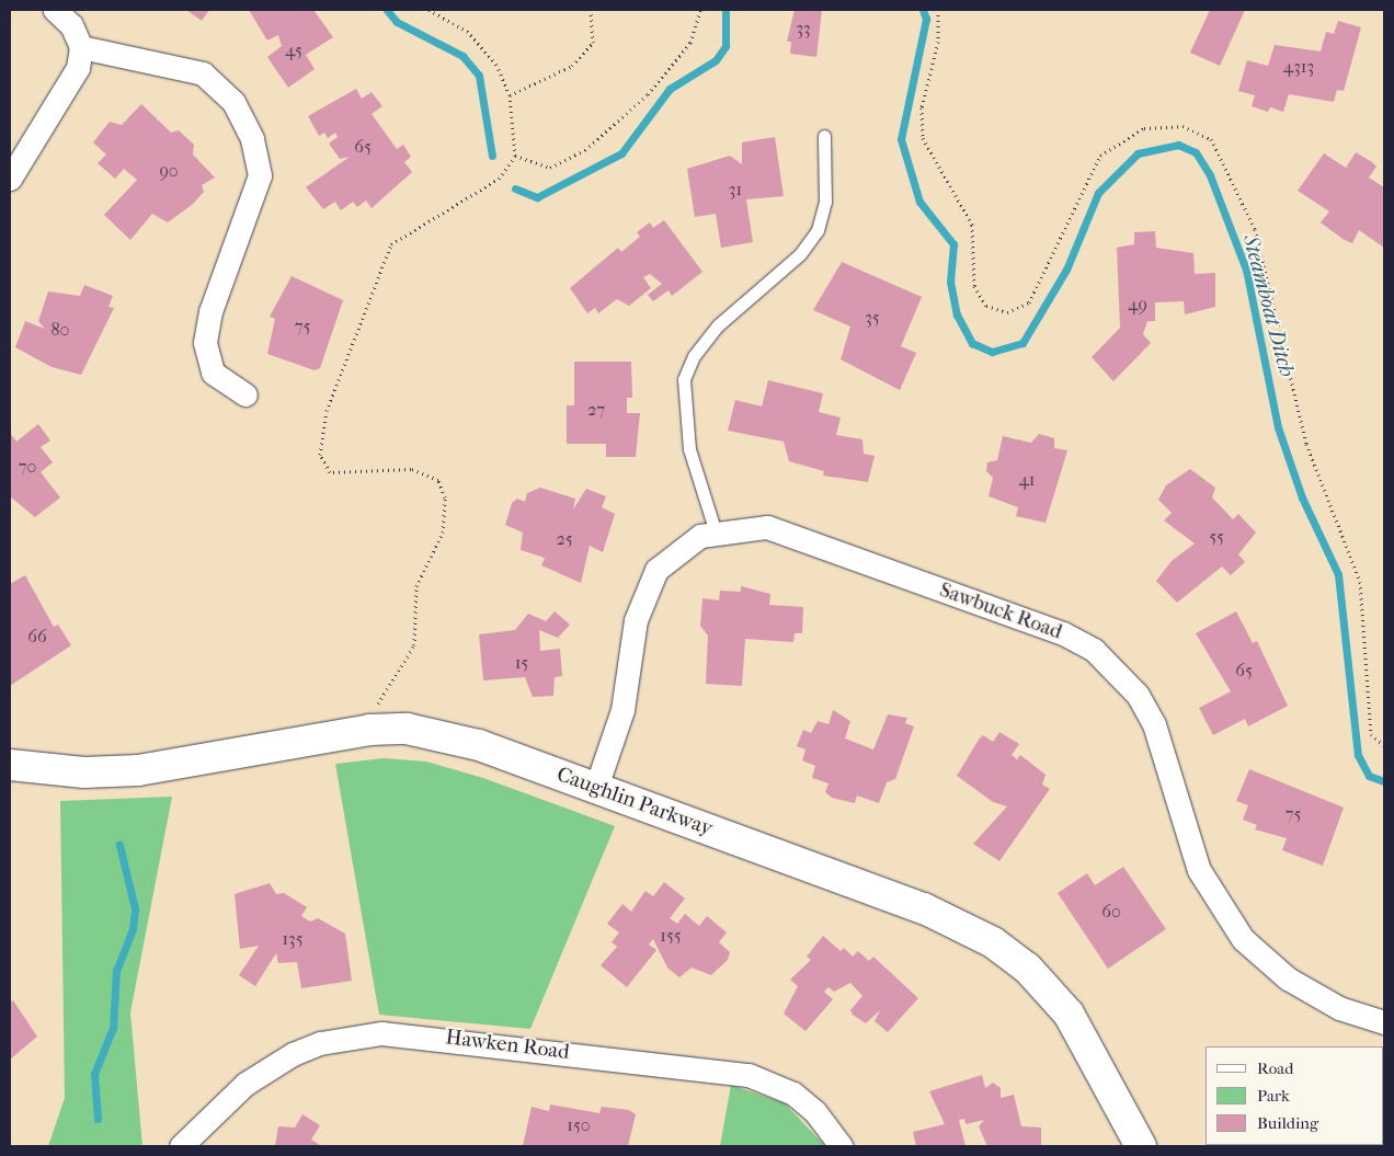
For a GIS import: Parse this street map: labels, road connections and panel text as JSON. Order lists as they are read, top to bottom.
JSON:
{
  "streets": {
    "street": ["Sawbuck Road", "Caughlin Parkway", "Hawken Road"]
  },
  "crossings": [
    ["Sawbuck Road", "Caughlin Parkway"]
  ],
  "water": ["Steamboat Ditch"],
  "house_numbers": [
    "33",
    "45",
    "4313",
    "65",
    "90",
    "31",
    "49",
    "35",
    "75",
    "80",
    "27",
    "70",
    "41",
    "55",
    "25",
    "66",
    "15",
    "65",
    "75",
    "60",
    "155",
    "135",
    "150"
  ],
  "legend": ["Road", "Park", "Building"]
}
